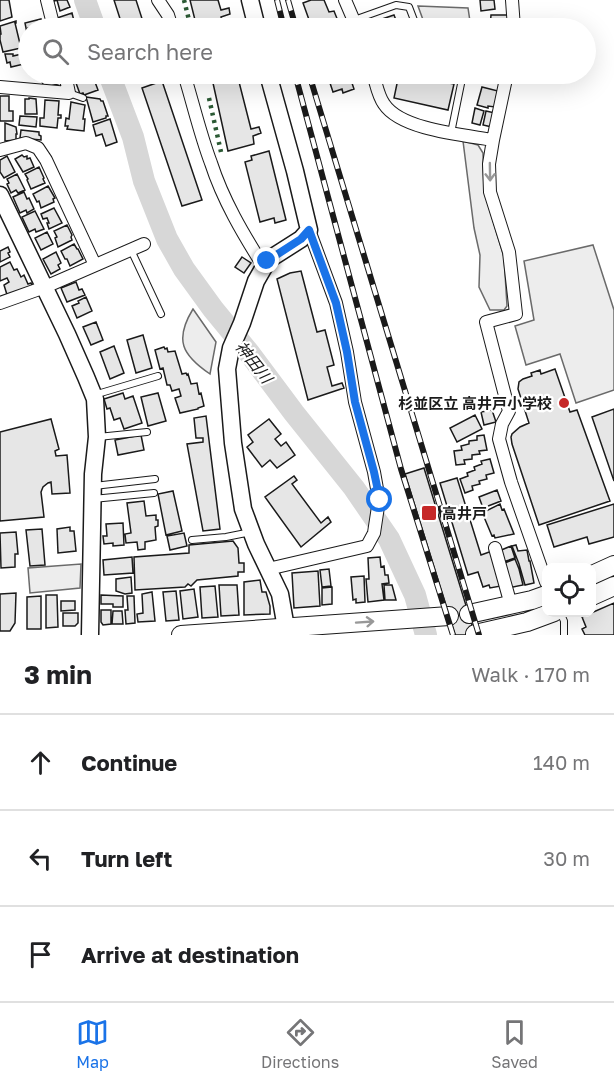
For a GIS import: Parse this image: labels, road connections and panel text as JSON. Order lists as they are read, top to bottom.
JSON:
{
  "water": ["神田川"],
  "places": {
    "other": ["杉並区立 高井戸小学校"],
    "transit": ["高井戸"]
  },
  "page": {
    "search": "Search here",
    "heading": ["3 min", "Walk · 170 m"],
    "list": [
      ["Continue", "140 m"],
      ["Turn left", "30 m"],
      "Arrive at destination"
    ],
    "nav": ["Map", "Directions", "Saved"]
  }
}
